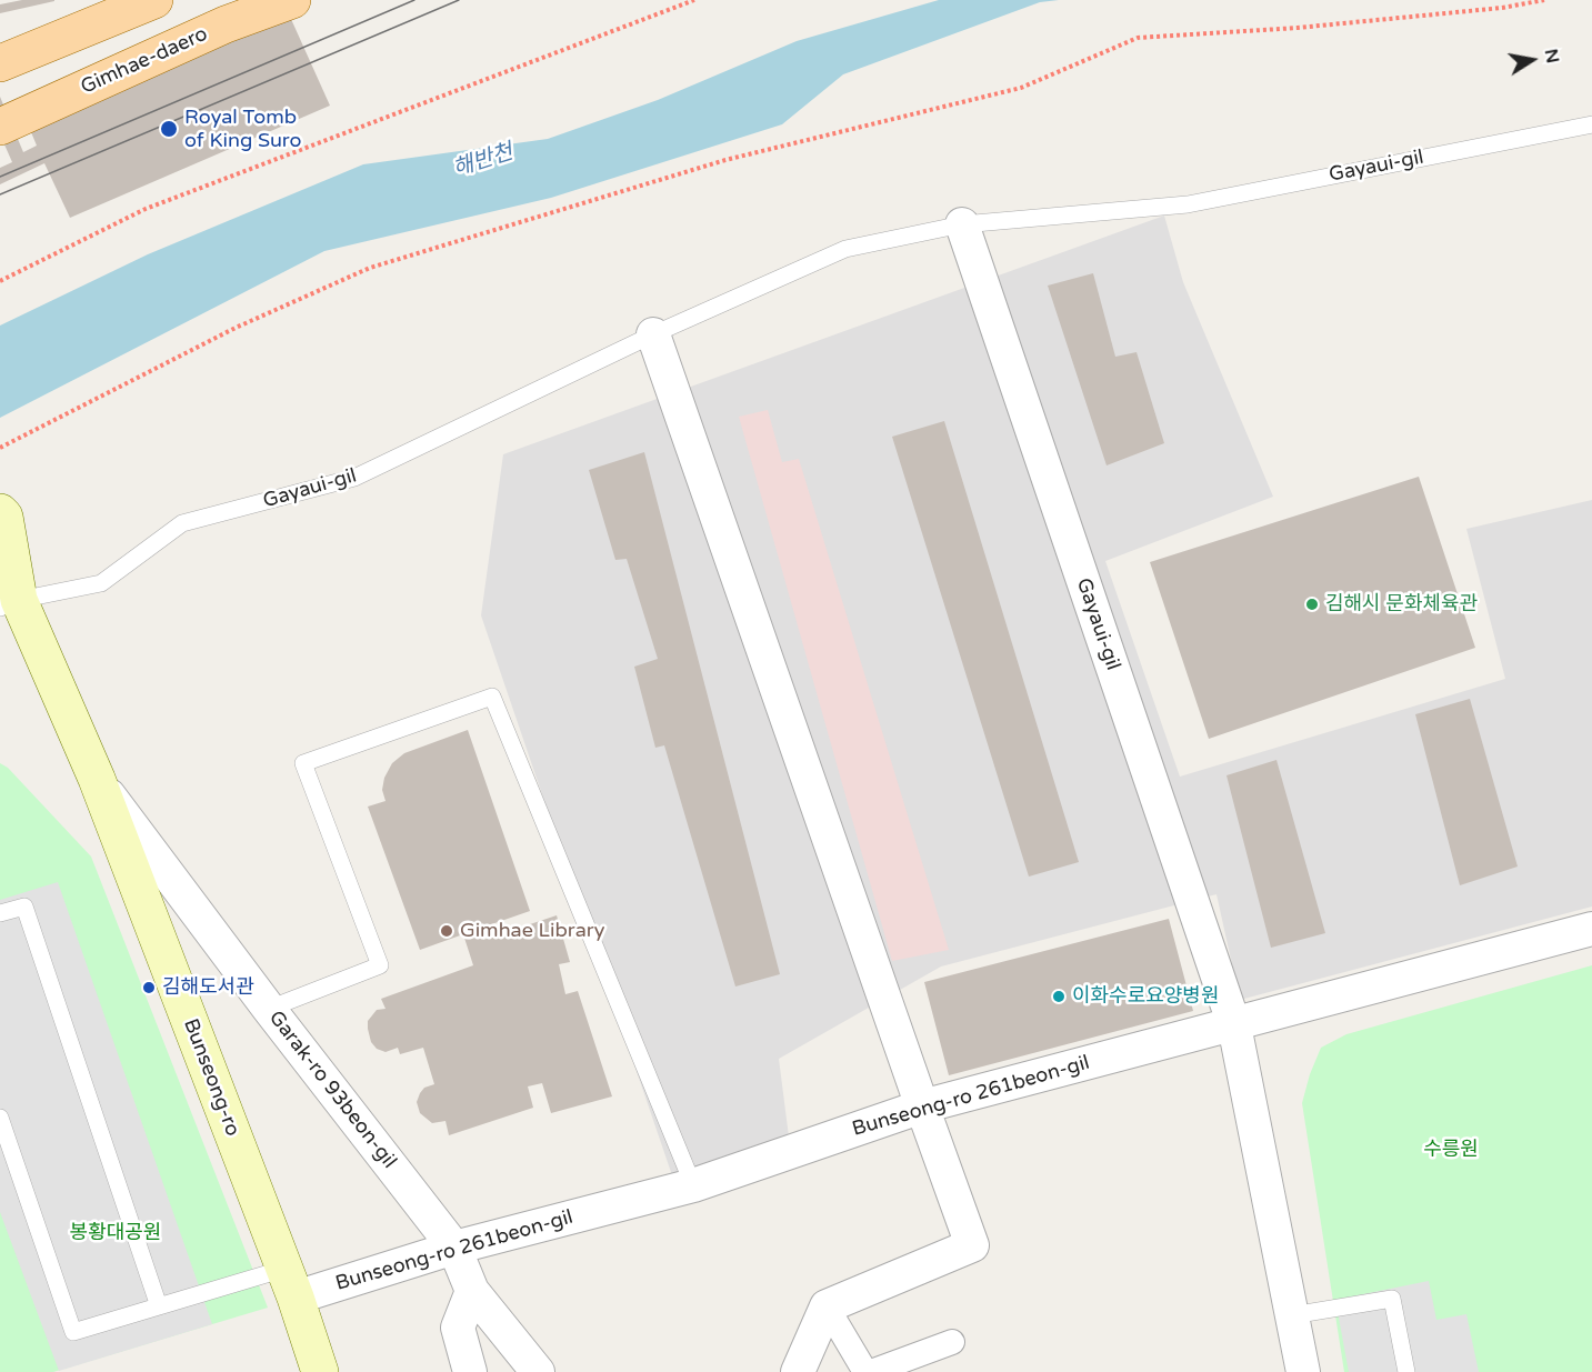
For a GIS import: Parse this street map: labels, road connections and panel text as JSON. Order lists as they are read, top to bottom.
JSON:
{
  "streets": {
    "main road": ["Gimhae-daero", "Bunseong-ro"],
    "street": ["Gayaui-gil", "Garak-ro 93beon-gil", "Bunseong-ro 261beon-gil"]
  },
  "crossings": [
    ["Gayaui-gil", "Bunseong-ro"],
    ["Gayaui-gil", "Bunseong-ro 261beon-gil"],
    ["Bunseong-ro", "Garak-ro 93beon-gil"],
    ["Bunseong-ro", "Bunseong-ro 261beon-gil"],
    ["Garak-ro 93beon-gil", "Bunseong-ro 261beon-gil"]
  ],
  "water": ["해반천"],
  "parks": ["수릉원", "봉황대공원"],
  "places": [
    "Royal Tomb of King Suro",
    "김해시 문화체육관",
    "Gimhae Library",
    "김해도서관",
    "이화수로요양병원"
  ],
  "north": "right"
}
